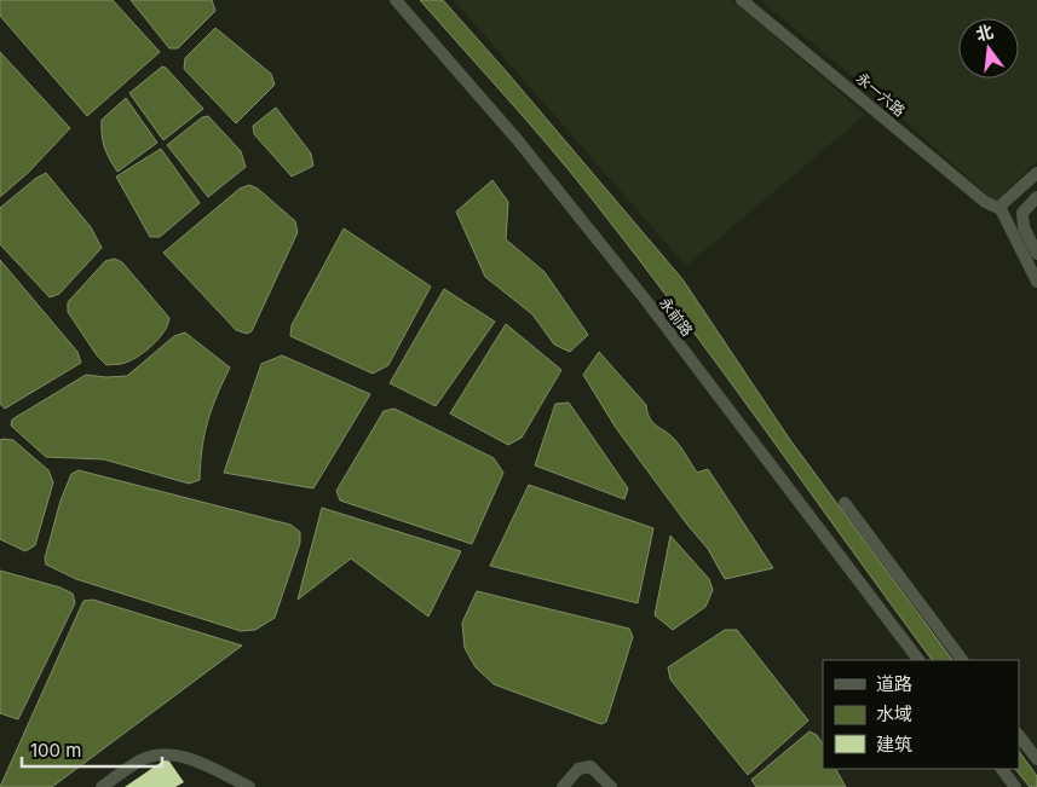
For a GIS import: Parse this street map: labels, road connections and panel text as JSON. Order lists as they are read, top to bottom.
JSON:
{
  "streets": {
    "street": ["永一六路", "永前路"]
  },
  "legend": ["道路", "水域", "建筑"],
  "scale_bar": "100 m",
  "north": "top"
}
